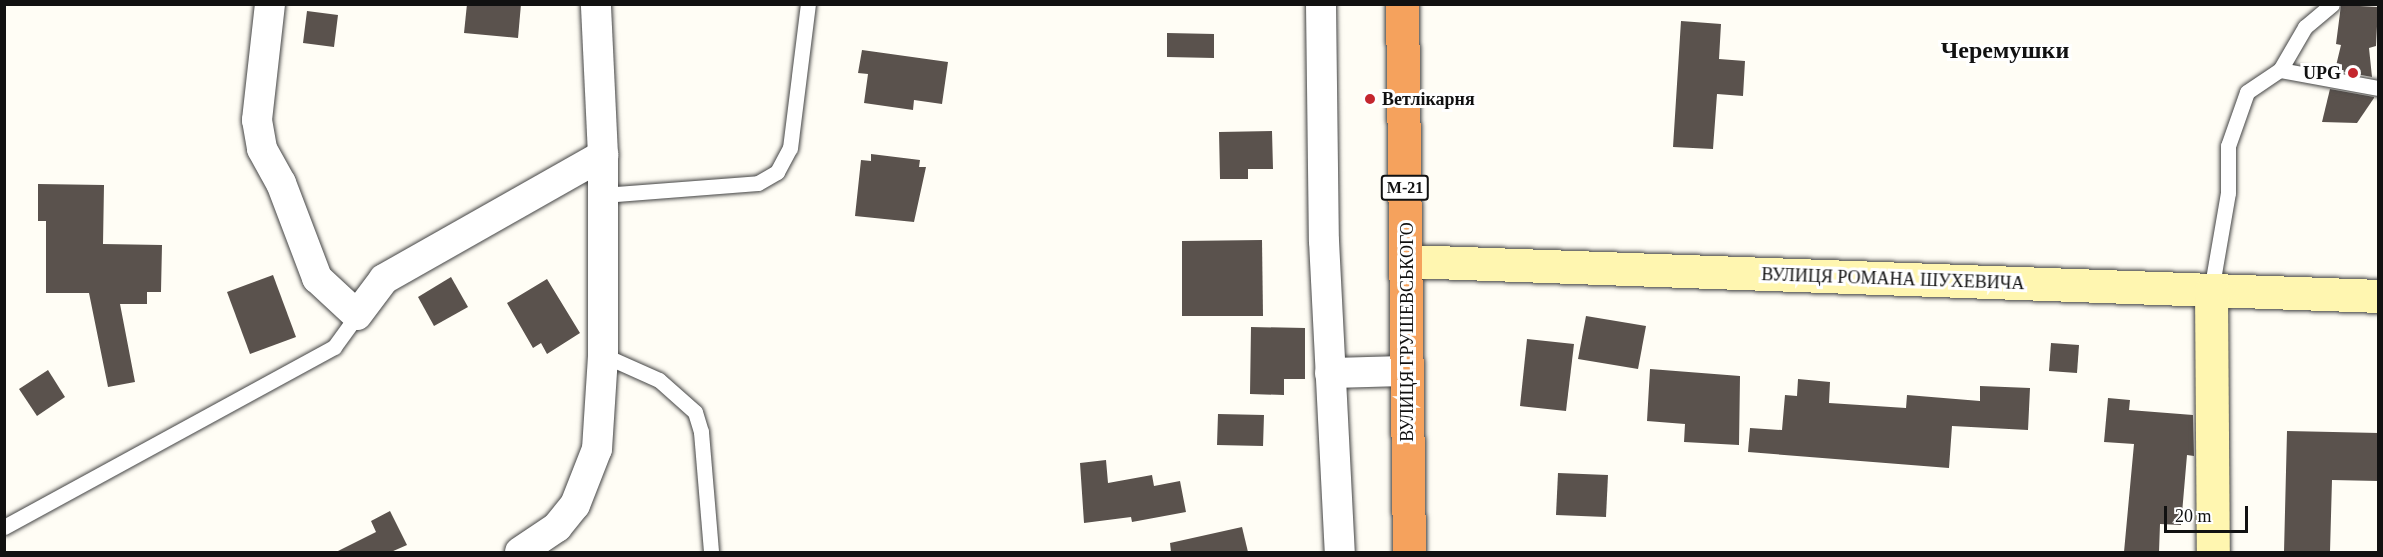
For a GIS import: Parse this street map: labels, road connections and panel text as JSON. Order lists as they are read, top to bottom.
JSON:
{
  "streets": {
    "highway": ["М-21", "ВУЛИЦЯ ГРУШЕВСЬКОГО"],
    "street": ["ВУЛИЦЯ РОМАНА ШУХЕВИЧА"]
  },
  "crossings": [
    ["ВУЛИЦЯ РОМАНА ШУХЕВИЧА", "ВУЛИЦЯ ГРУШЕВСЬКОГО"]
  ],
  "districts": ["Черемушки"],
  "places": ["UPG", "Ветлікарня"],
  "scale_bar": "20 m"
}
